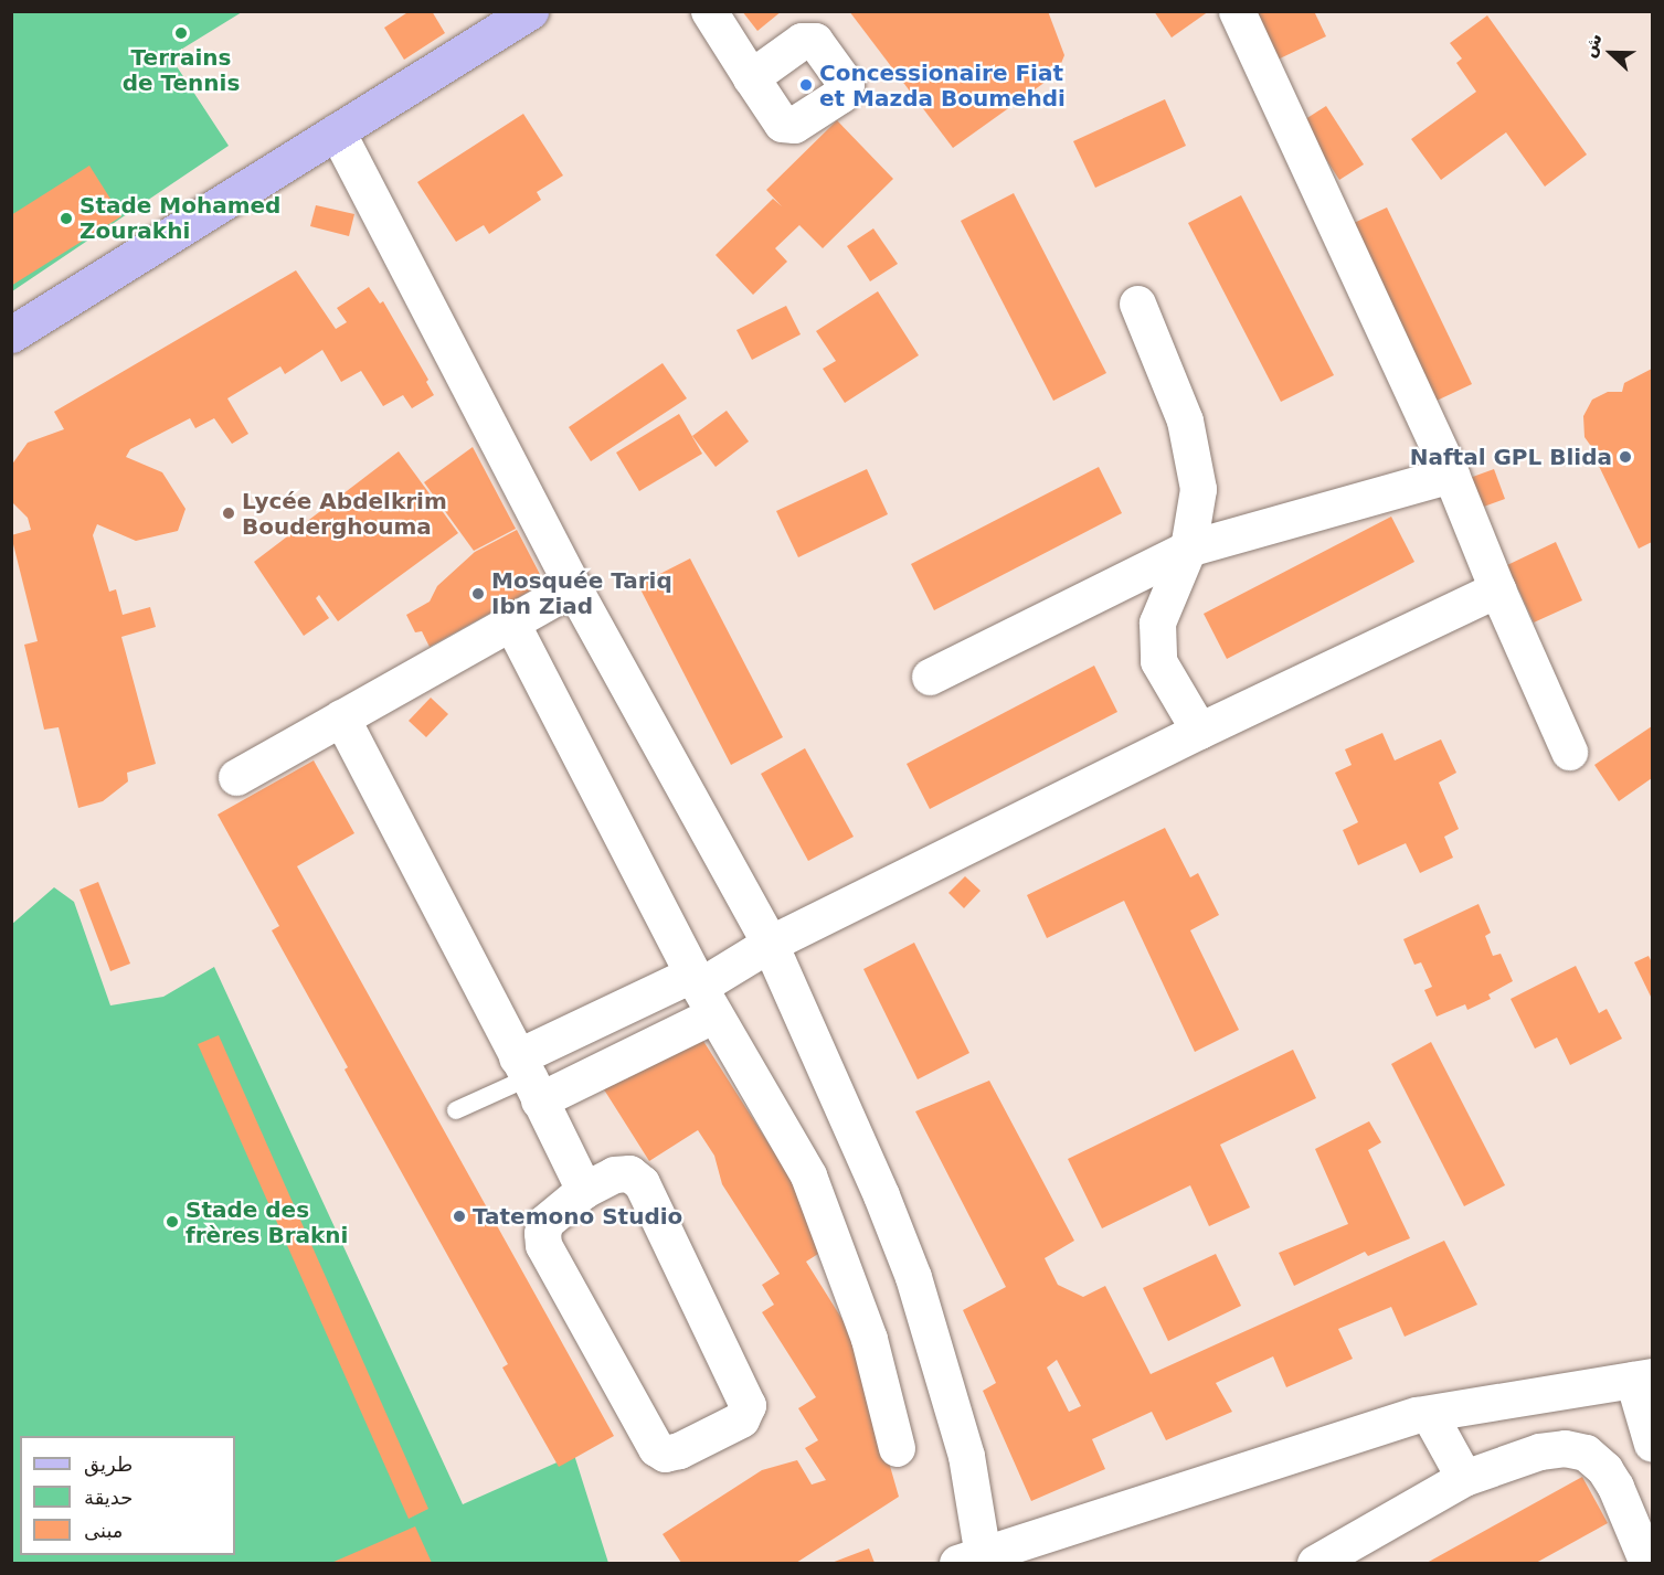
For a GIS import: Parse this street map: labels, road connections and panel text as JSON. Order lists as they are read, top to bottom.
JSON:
{
  "places": [
    "Terrains de Tennis",
    "Concessionaire Fiat et Mazda Boumehdi",
    "Stade Mohamed Zourakhi",
    "Naftal GPL Blida",
    "Lycée Abdelkrim Bouderghouma",
    "Mosquée Tariq Ibn Ziad",
    "Tatemono Studio",
    "Stade des frères Brakni"
  ],
  "legend": ["طريق", "حديقة", "مبنى"],
  "north": "left"
}
